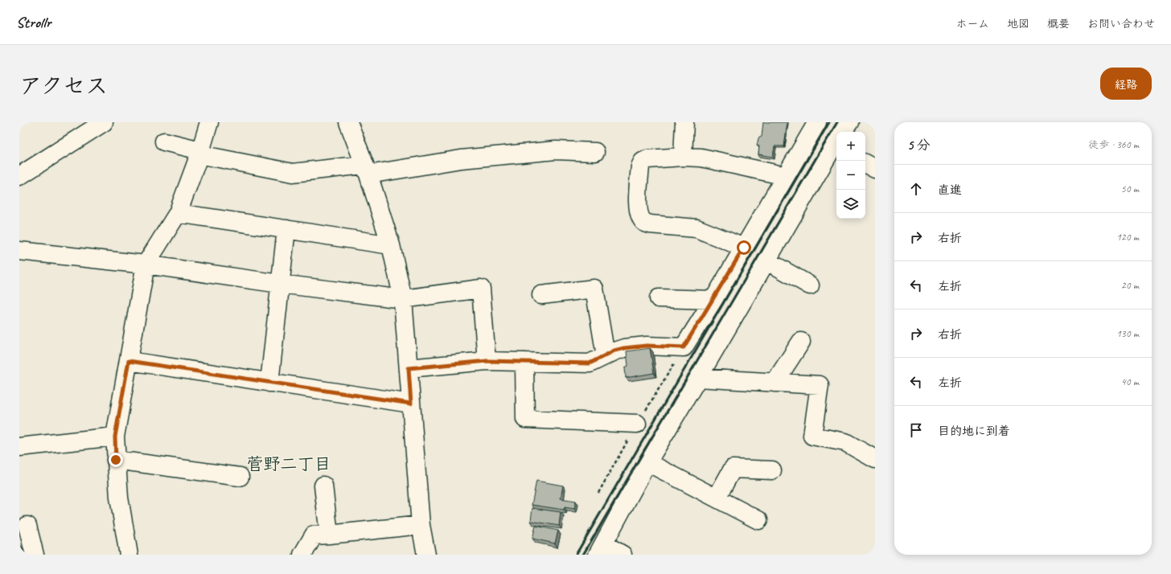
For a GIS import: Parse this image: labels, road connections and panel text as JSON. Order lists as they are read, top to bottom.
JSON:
{
  "districts": ["菅野二丁目"],
  "page": {
    "header": "Strollr",
    "nav": [
      "ホーム",
      "地図",
      "概要",
      "お問い合わせ"
    ],
    "title": "アクセス",
    "buttons": "経路",
    "heading": ["5 分", "徒歩 · 360 m"],
    "map_buttons": ["+", "−"],
    "list": [
      ["直進", "50 m"],
      ["右折", "120 m"],
      ["左折", "20 m"],
      ["右折", "130 m"],
      ["左折", "40 m"],
      "目的地に到着"
    ]
  }
}
